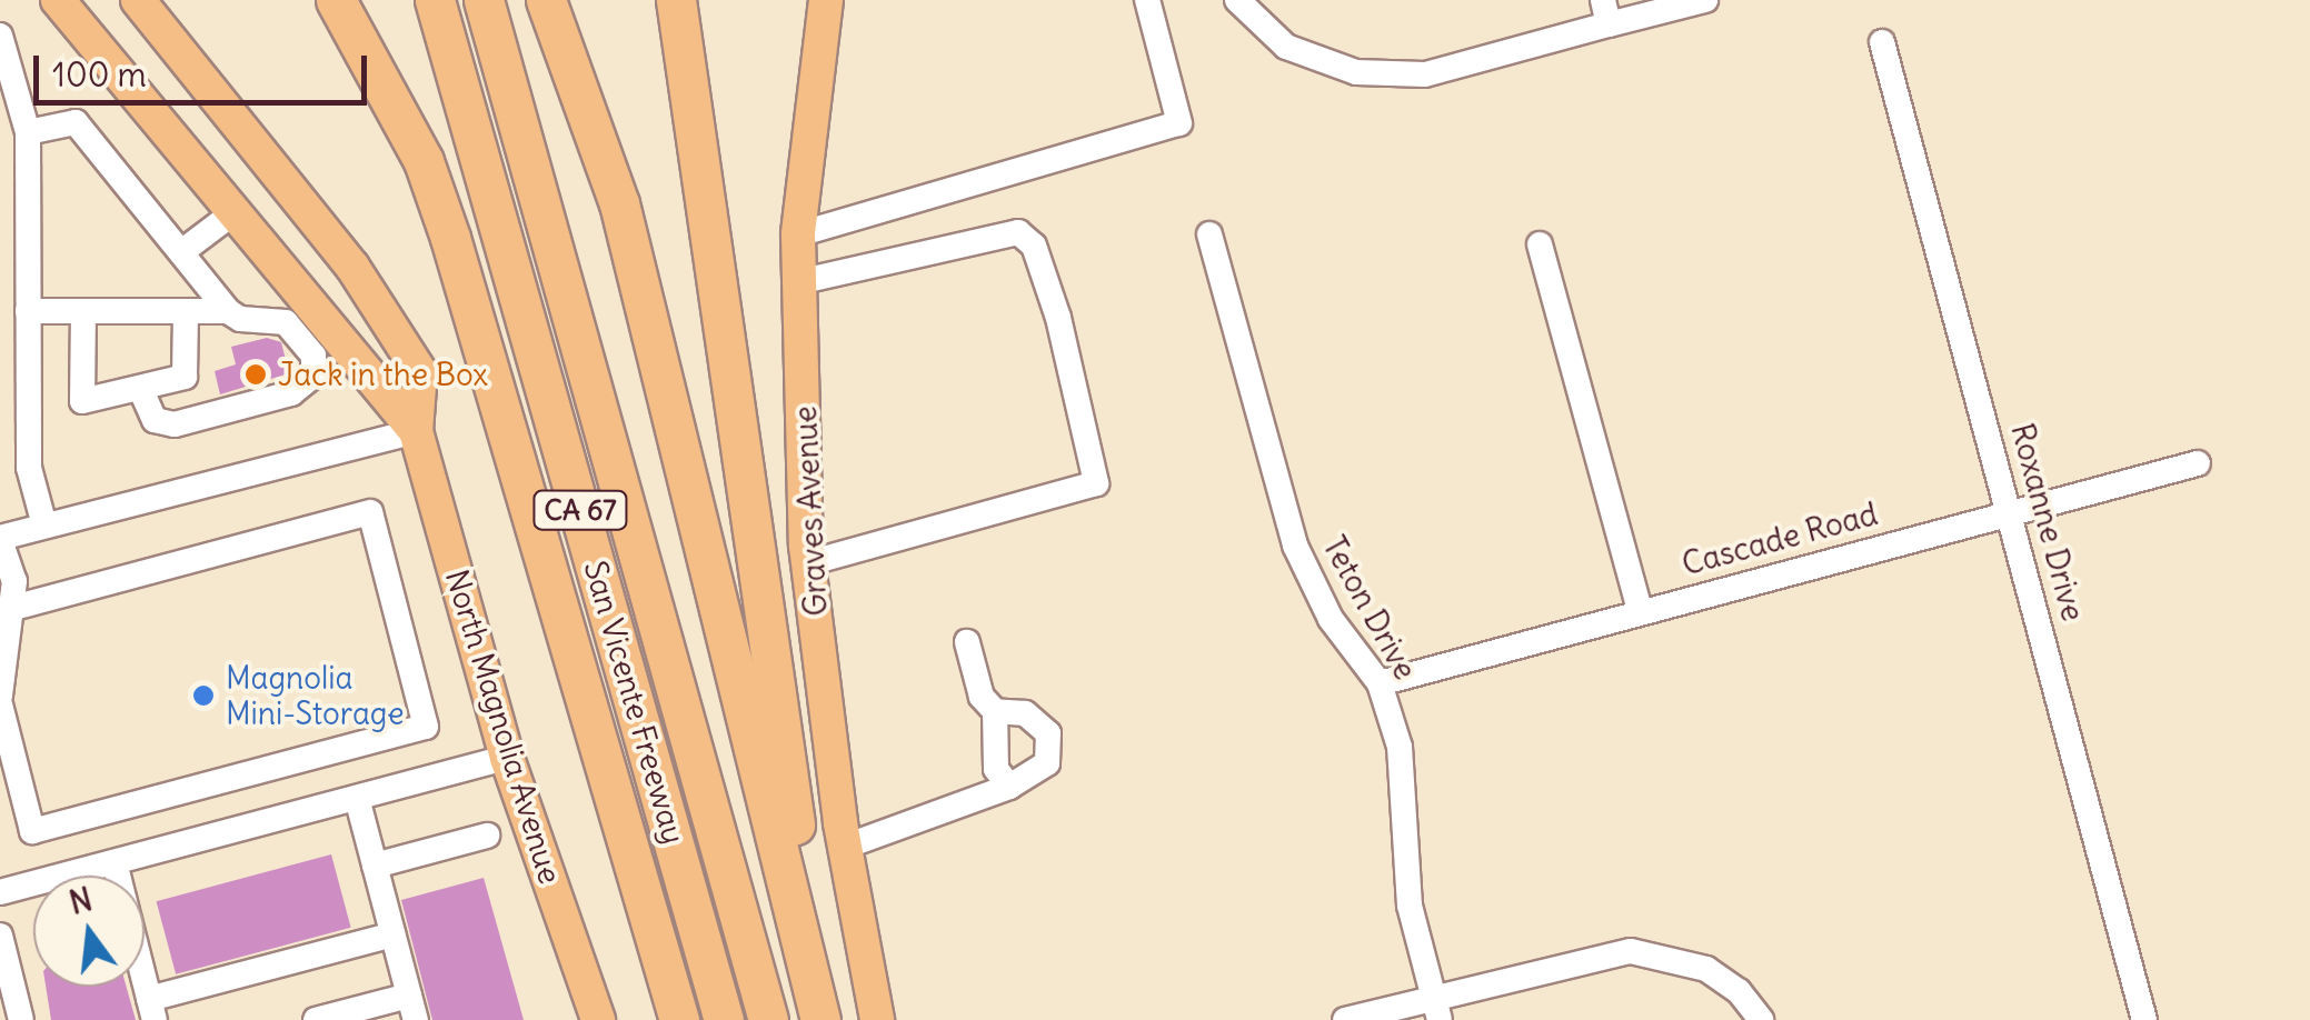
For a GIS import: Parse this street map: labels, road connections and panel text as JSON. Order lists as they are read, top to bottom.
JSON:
{
  "streets": {
    "highway": ["CA 67", "San Vicente Freeway"],
    "main road": ["Graves Avenue", "North Magnolia Avenue"],
    "street": ["Roxanne Drive", "Cascade Road", "Teton Drive"]
  },
  "crossings": [
    ["Roxanne Drive", "Cascade Road"],
    ["Cascade Road", "Teton Drive"]
  ],
  "places": ["Jack in the Box", "Magnolia Mini-Storage"],
  "scale_bar": "100 m",
  "north": "top"
}
